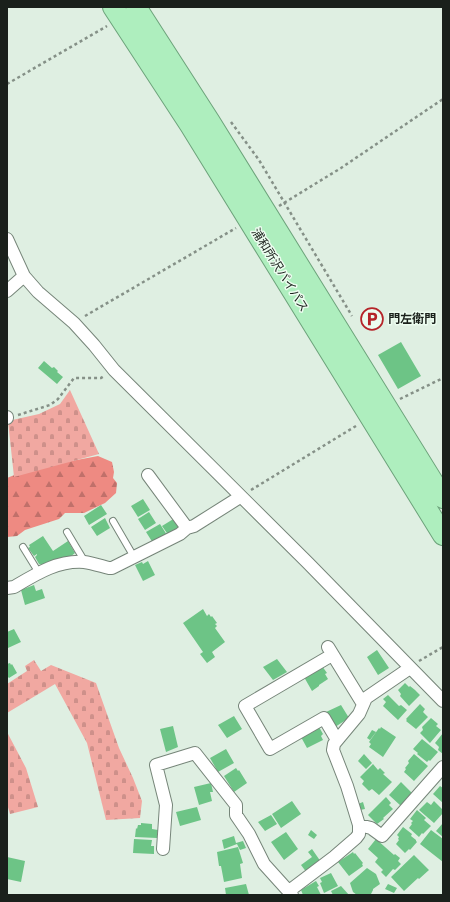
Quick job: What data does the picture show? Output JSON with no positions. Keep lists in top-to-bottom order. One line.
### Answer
{"streets":{"highway":["浦和所沢バイパス"]},"places":{"parking":["門左衛門"]}}
